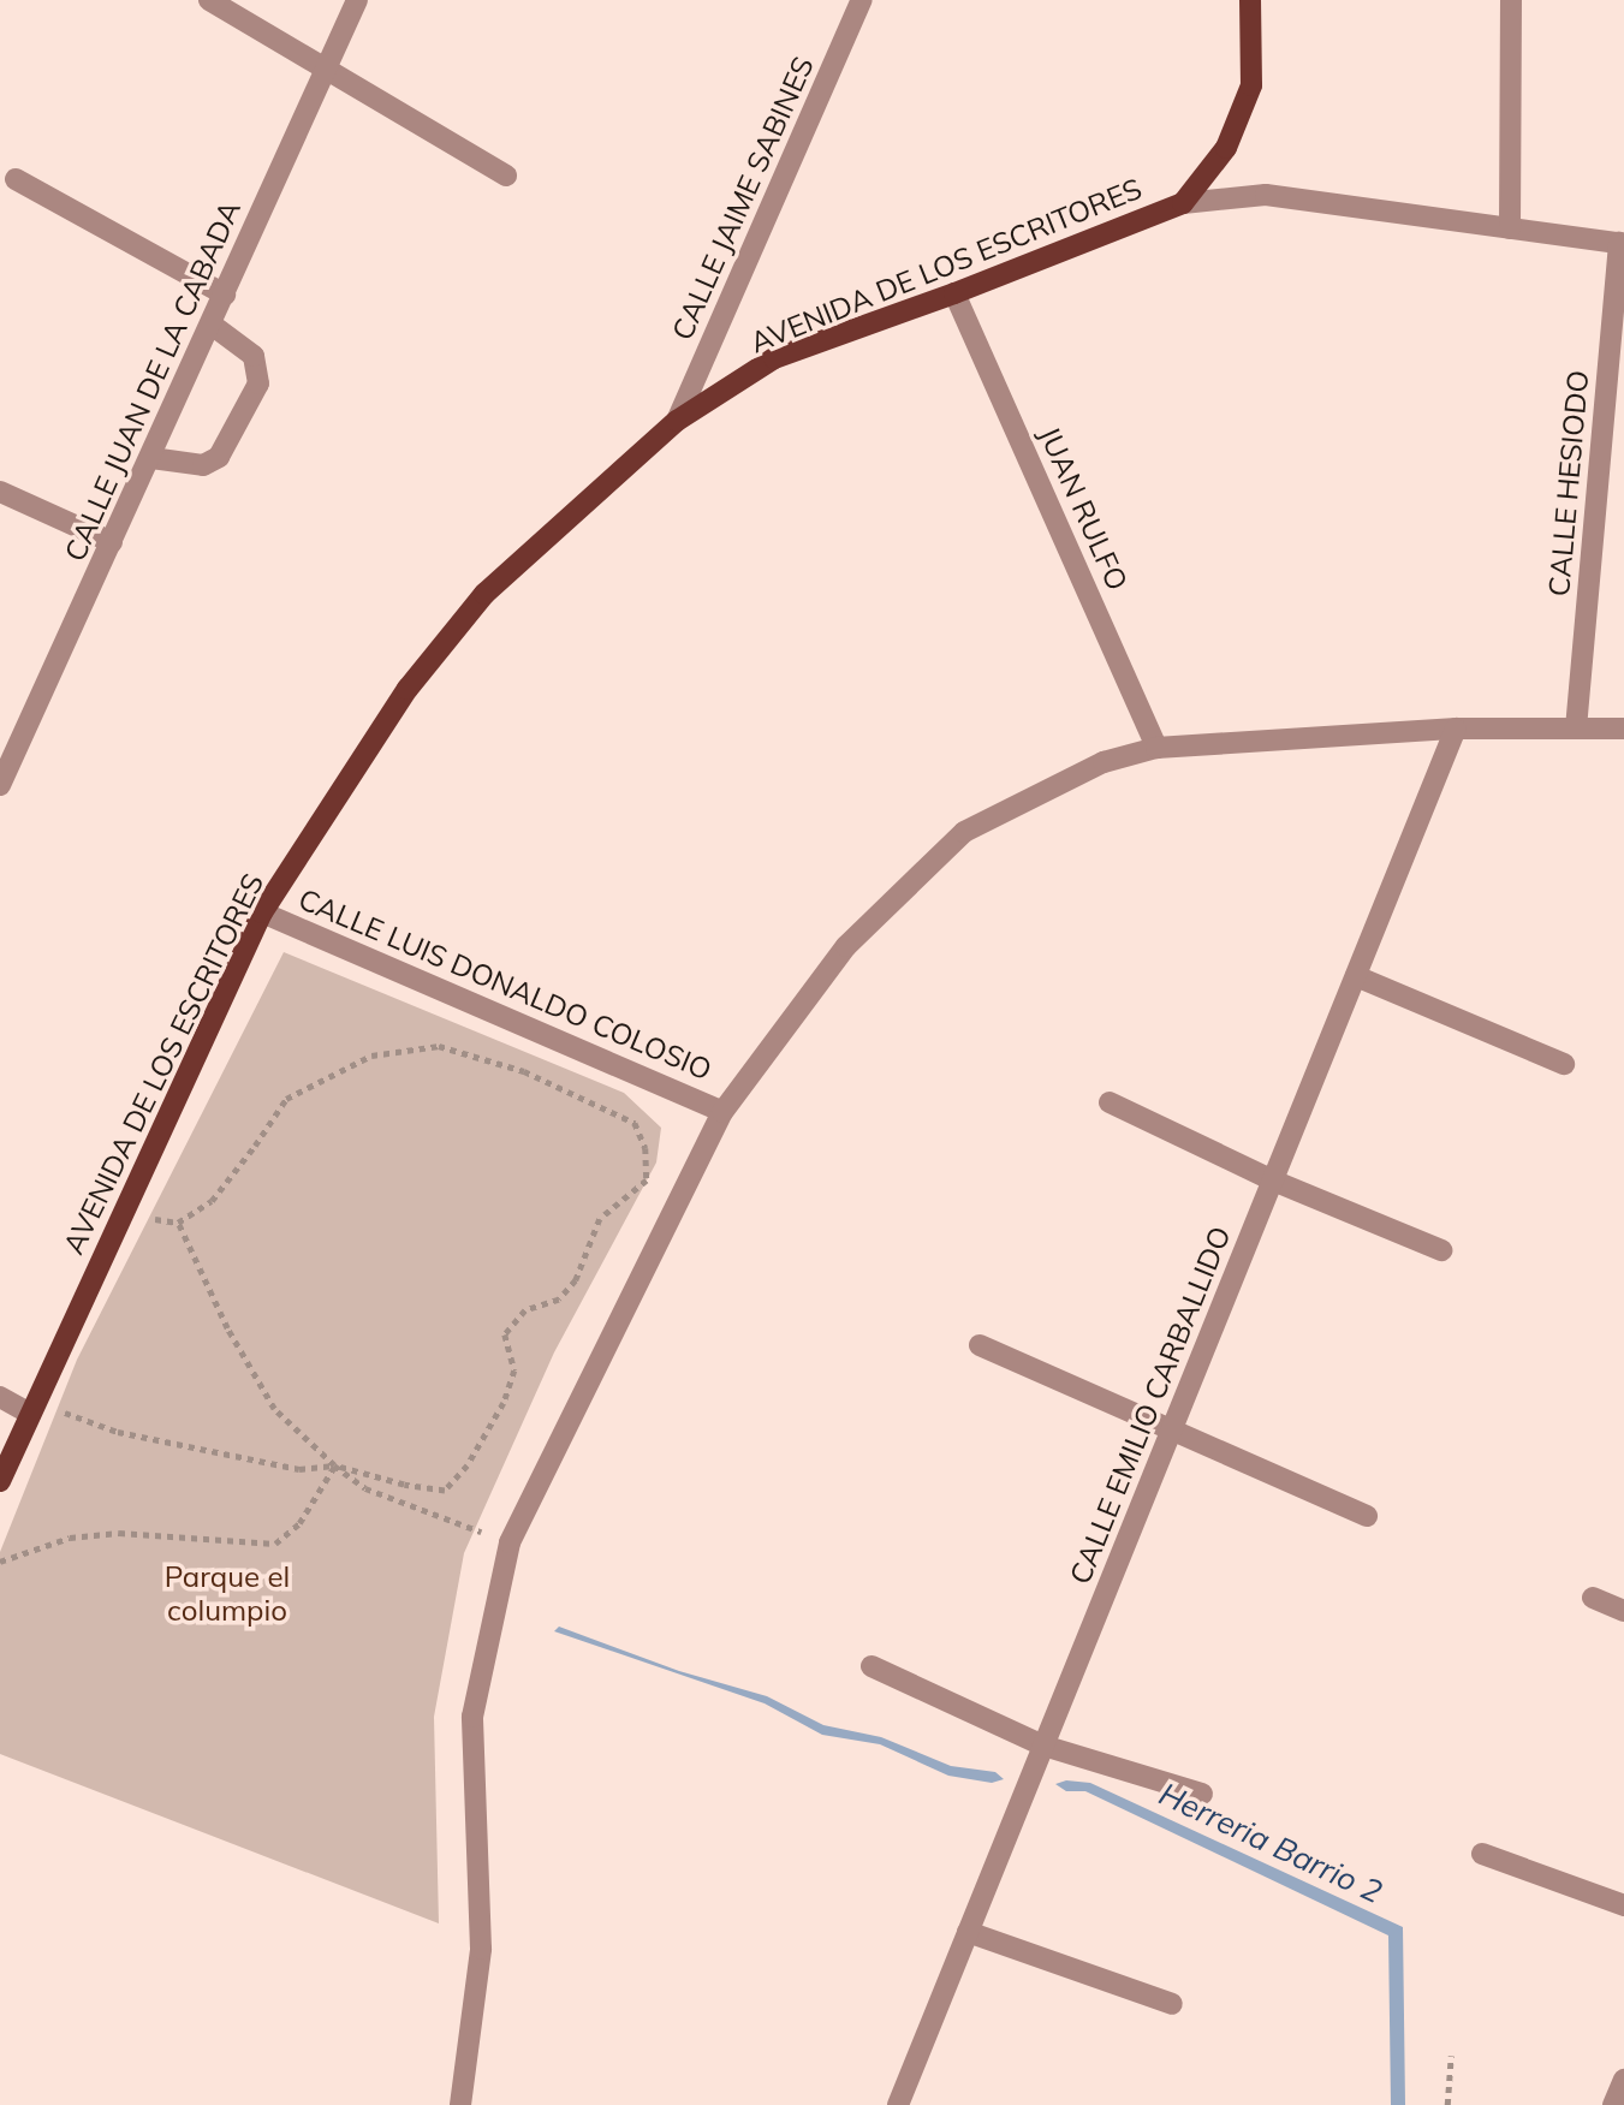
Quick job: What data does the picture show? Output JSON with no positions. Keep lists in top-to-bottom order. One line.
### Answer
{"streets":{"main road":["AVENIDA DE LOS ESCRITORES"],"street":["CALLE JAIME SABINES","CALLE JUAN DE LA CABADA","CALLE HESIODO","JUAN RULFO","CALLE LUIS DONALDO COLOSIO","CALLE EMILIO CARBALLIDO"]},"crossings":[["CALLE JAIME SABINES","AVENIDA DE LOS ESCRITORES"],["AVENIDA DE LOS ESCRITORES","CALLE HESIODO"],["AVENIDA DE LOS ESCRITORES","JUAN RULFO"],["AVENIDA DE LOS ESCRITORES","CALLE LUIS DONALDO COLOSIO"]],"water":["Herreria Barrio 2"],"parks":["Parque el columpio"]}
